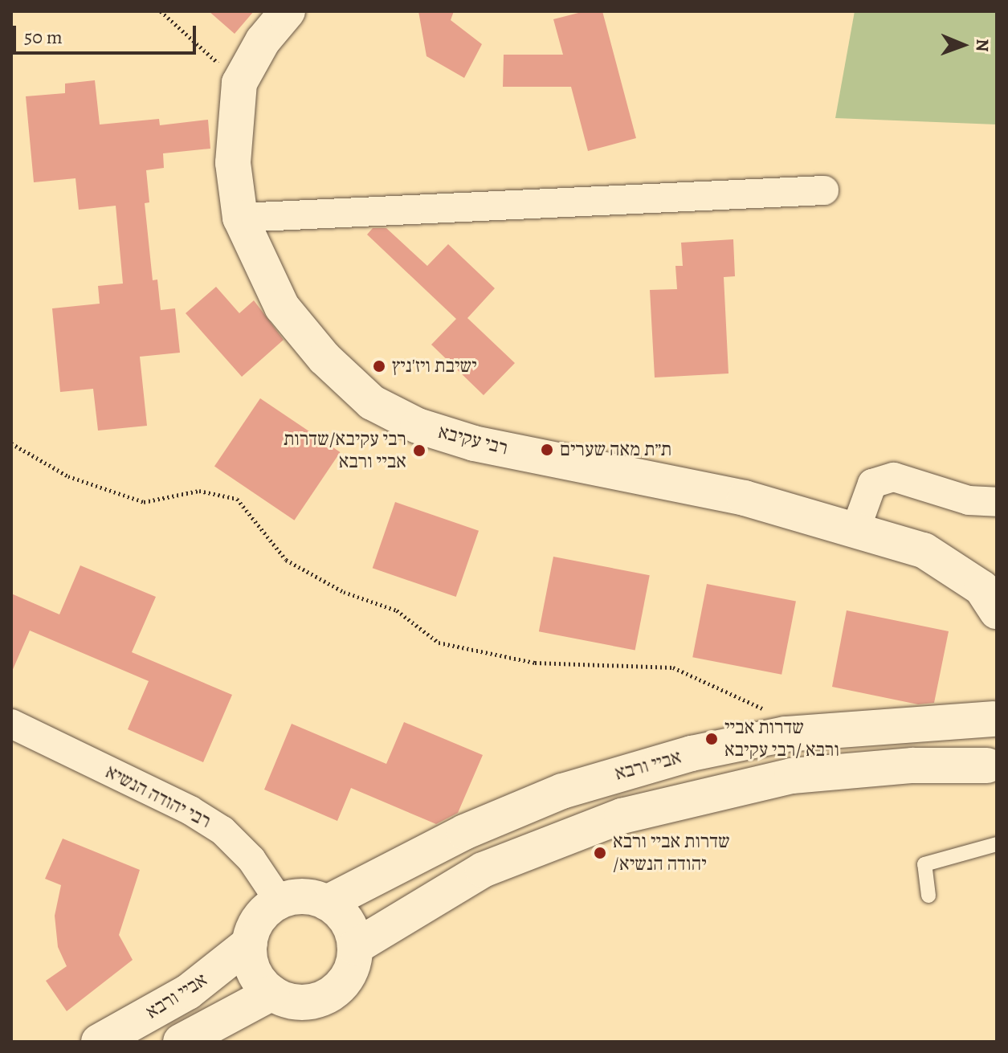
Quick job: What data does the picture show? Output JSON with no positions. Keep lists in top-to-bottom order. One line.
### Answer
{"streets":{"street":["רבי עקיבא","אביי ורבא","רבי יהודה הנשיא"]},"crossings":[["אביי ורבא","רבי יהודה הנשיא"]],"places":["ישיבת ויז'ניץ","ת״ת מאה שערים","רבי עקיבא/שדרות אביי ורבא","שדרות אביי ורבא /רבי עקיבא","שדרות אביי ורבא /יהודה הנשיא"],"scale_bar":"50 m","north":"right"}
